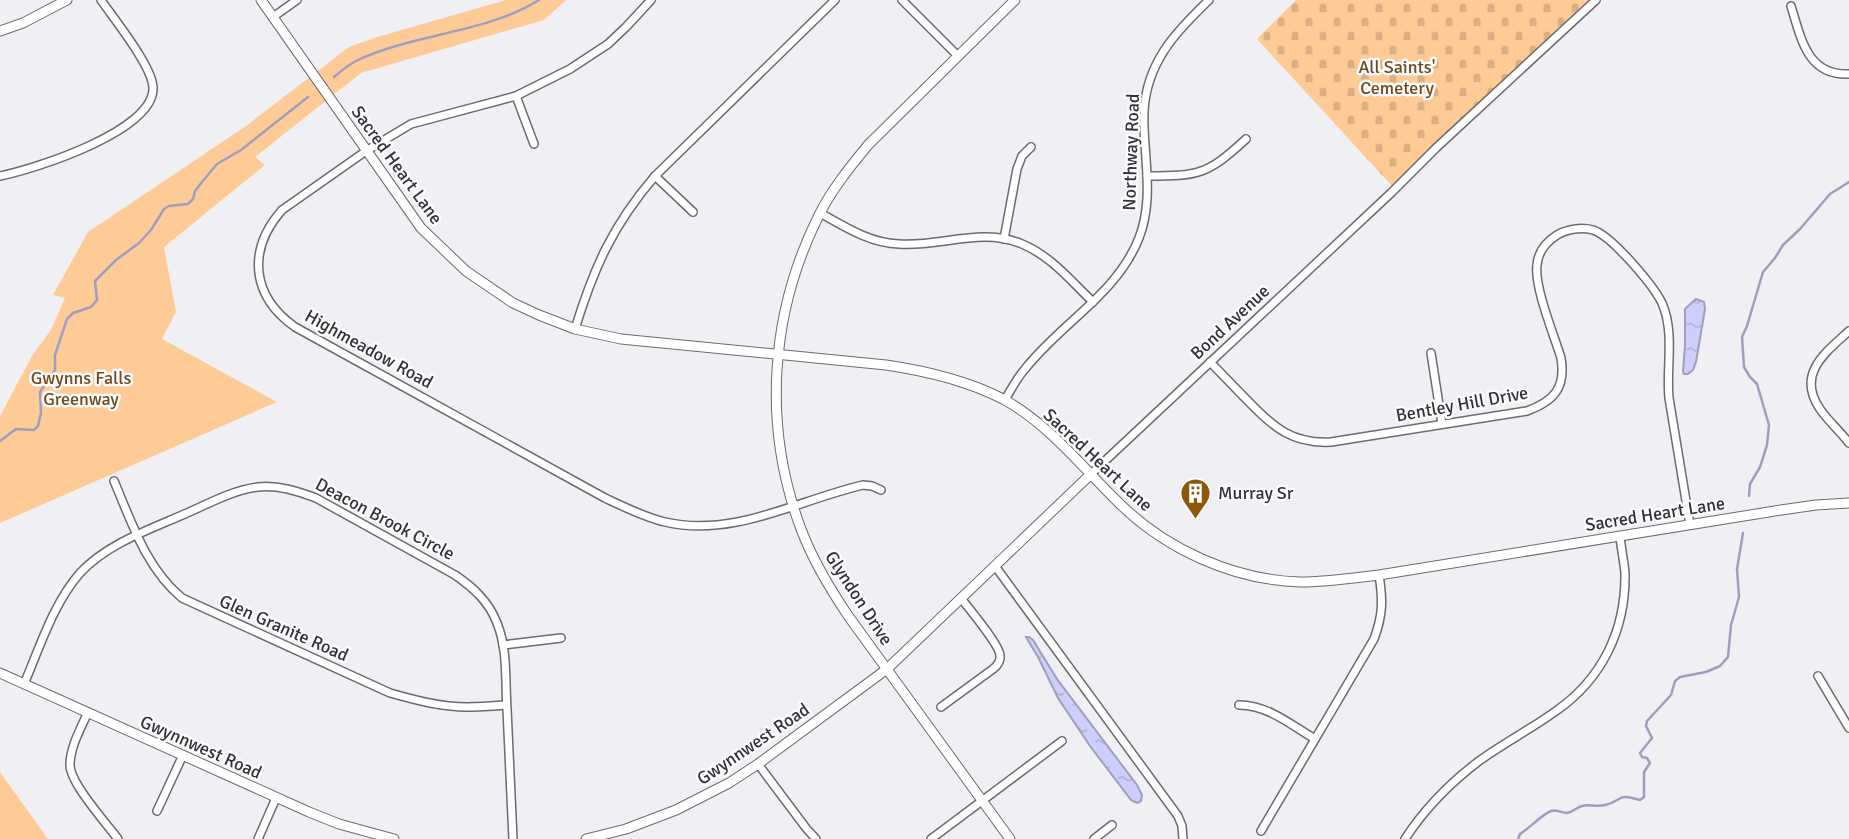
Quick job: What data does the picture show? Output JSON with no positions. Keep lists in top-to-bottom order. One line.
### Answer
{"streets":{"street":["Northway Road","Sacred Heart Lane","Bond Avenue","Highmeadow Road","Bentley Hill Drive","Deacon Brook Circle","Glyndon Drive","Glen Granite Road","Gwynnwest Road"]},"crossings":[["Northway Road","Sacred Heart Lane"],["Sacred Heart Lane","Bond Avenue"],["Sacred Heart Lane","Highmeadow Road"],["Sacred Heart Lane","Bentley Hill Drive"],["Sacred Heart Lane","Glyndon Drive"],["Bond Avenue","Bentley Hill Drive"],["Bond Avenue","Glyndon Drive"],["Bond Avenue","Gwynnwest Road"],["Highmeadow Road","Glyndon Drive"],["Deacon Brook Circle","Glen Granite Road"],["Deacon Brook Circle","Gwynnwest Road"],["Glyndon Drive","Gwynnwest Road"]],"parks":["All Saints' Cemetery","Gwynns Falls Greenway"],"places":{"building":["Murray Sr"]}}
